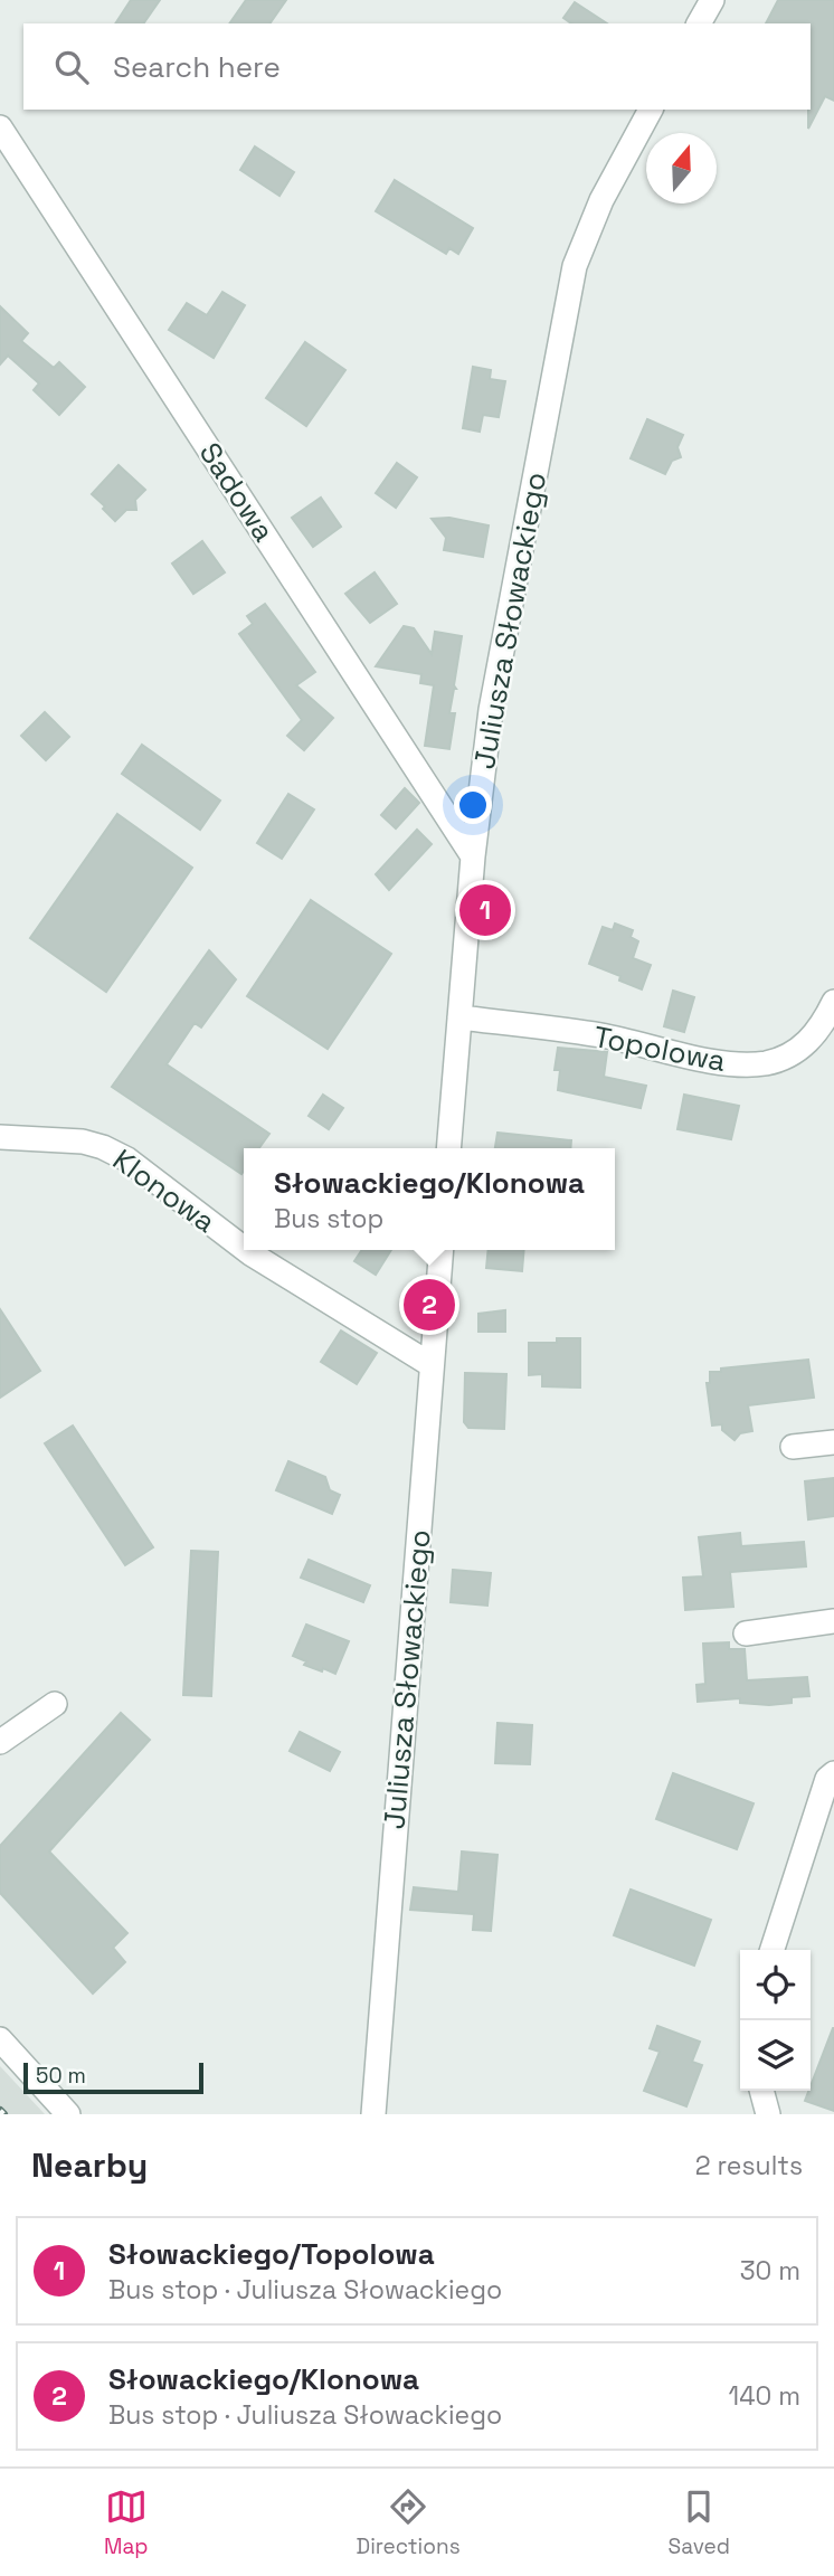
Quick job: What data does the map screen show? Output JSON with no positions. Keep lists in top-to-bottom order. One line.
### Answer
{"streets":{"street":["Sadowa","Juliusza Słowackiego","Topolowa","Klonowa"]},"crossings":[["Sadowa","Juliusza Słowackiego"],["Juliusza Słowackiego","Topolowa"],["Juliusza Słowackiego","Klonowa"]],"scale_bar":"50 m","north":"top","page":{"search":"Search here","pins":["1","2"],"popup":["Słowackiego/Klonowa","Bus stop"],"scale":"50 m","heading":["Nearby","2 results"],"list":[{"mark":"1","name":"Słowackiego/Topolowa","note":"Bus stop · Juliusza Słowackiego","value":"30 m"},{"mark":"2","name":"Słowackiego/Klonowa","note":"Bus stop · Juliusza Słowackiego","value":"140 m"}],"nav":["Map","Directions","Saved"]}}
